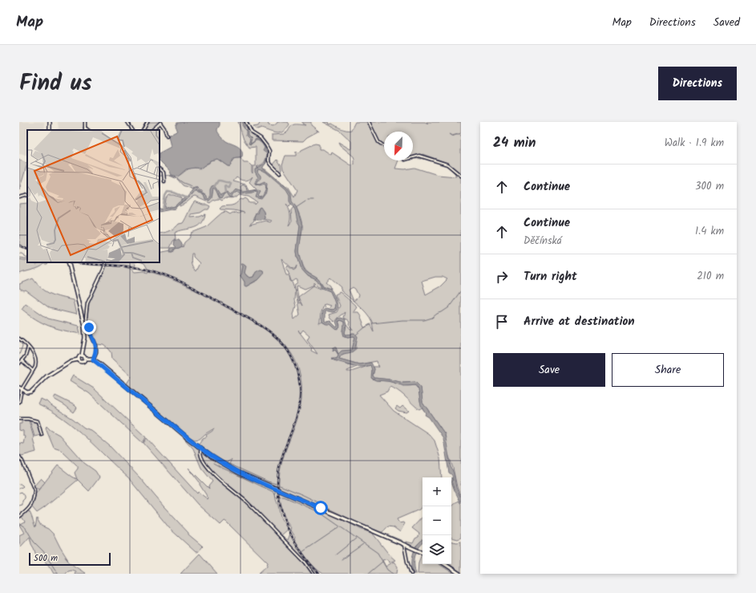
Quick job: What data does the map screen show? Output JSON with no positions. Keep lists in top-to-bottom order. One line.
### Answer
{"scale_bar":"500 m","north":"bottom left","page":{"header":"Map","nav":["Map","Directions","Saved"],"title":"Find us","buttons":["Directions",["Save","Share"]],"heading":["24 min","Walk · 1.9 km"],"list":[["Continue","300 m"],["Continue","Děčínská","1.4 km"],["Turn right","210 m"],"Arrive at destination"],"map_buttons":["+","−"],"scale":"500 m"}}
